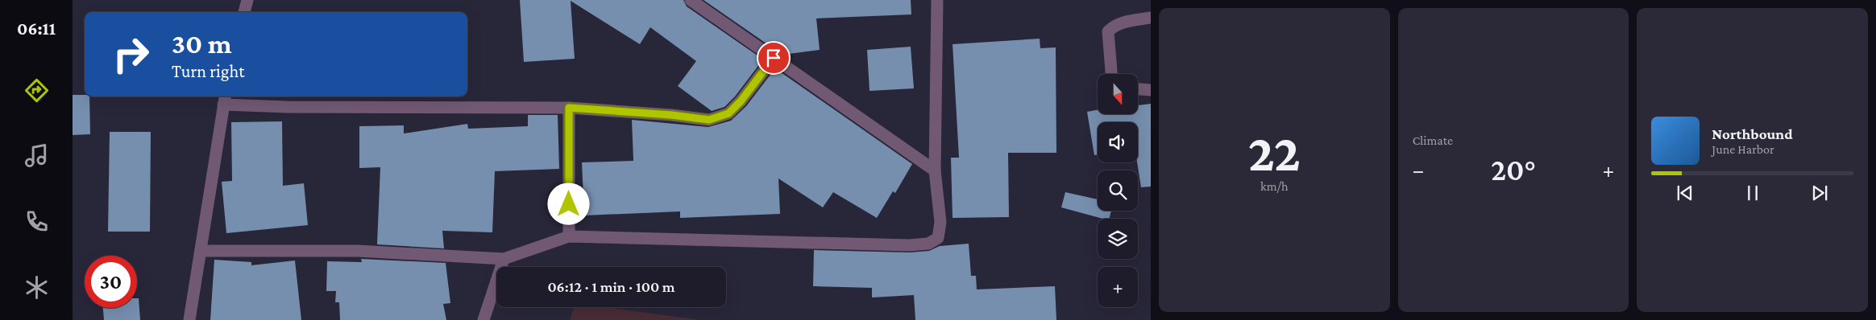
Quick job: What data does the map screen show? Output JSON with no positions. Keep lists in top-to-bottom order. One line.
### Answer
{"north":"bottom","page":{"tabs":"06:11","tile":[["22","km/h"],"Climate"],"turn":["30 m","Turn right"],"map_buttons":"+","song":["Northbound","June Harbor"],"heat":["−","20°","+"],"limit":"30","trip":"06:12 · 1 min · 100 m"}}
